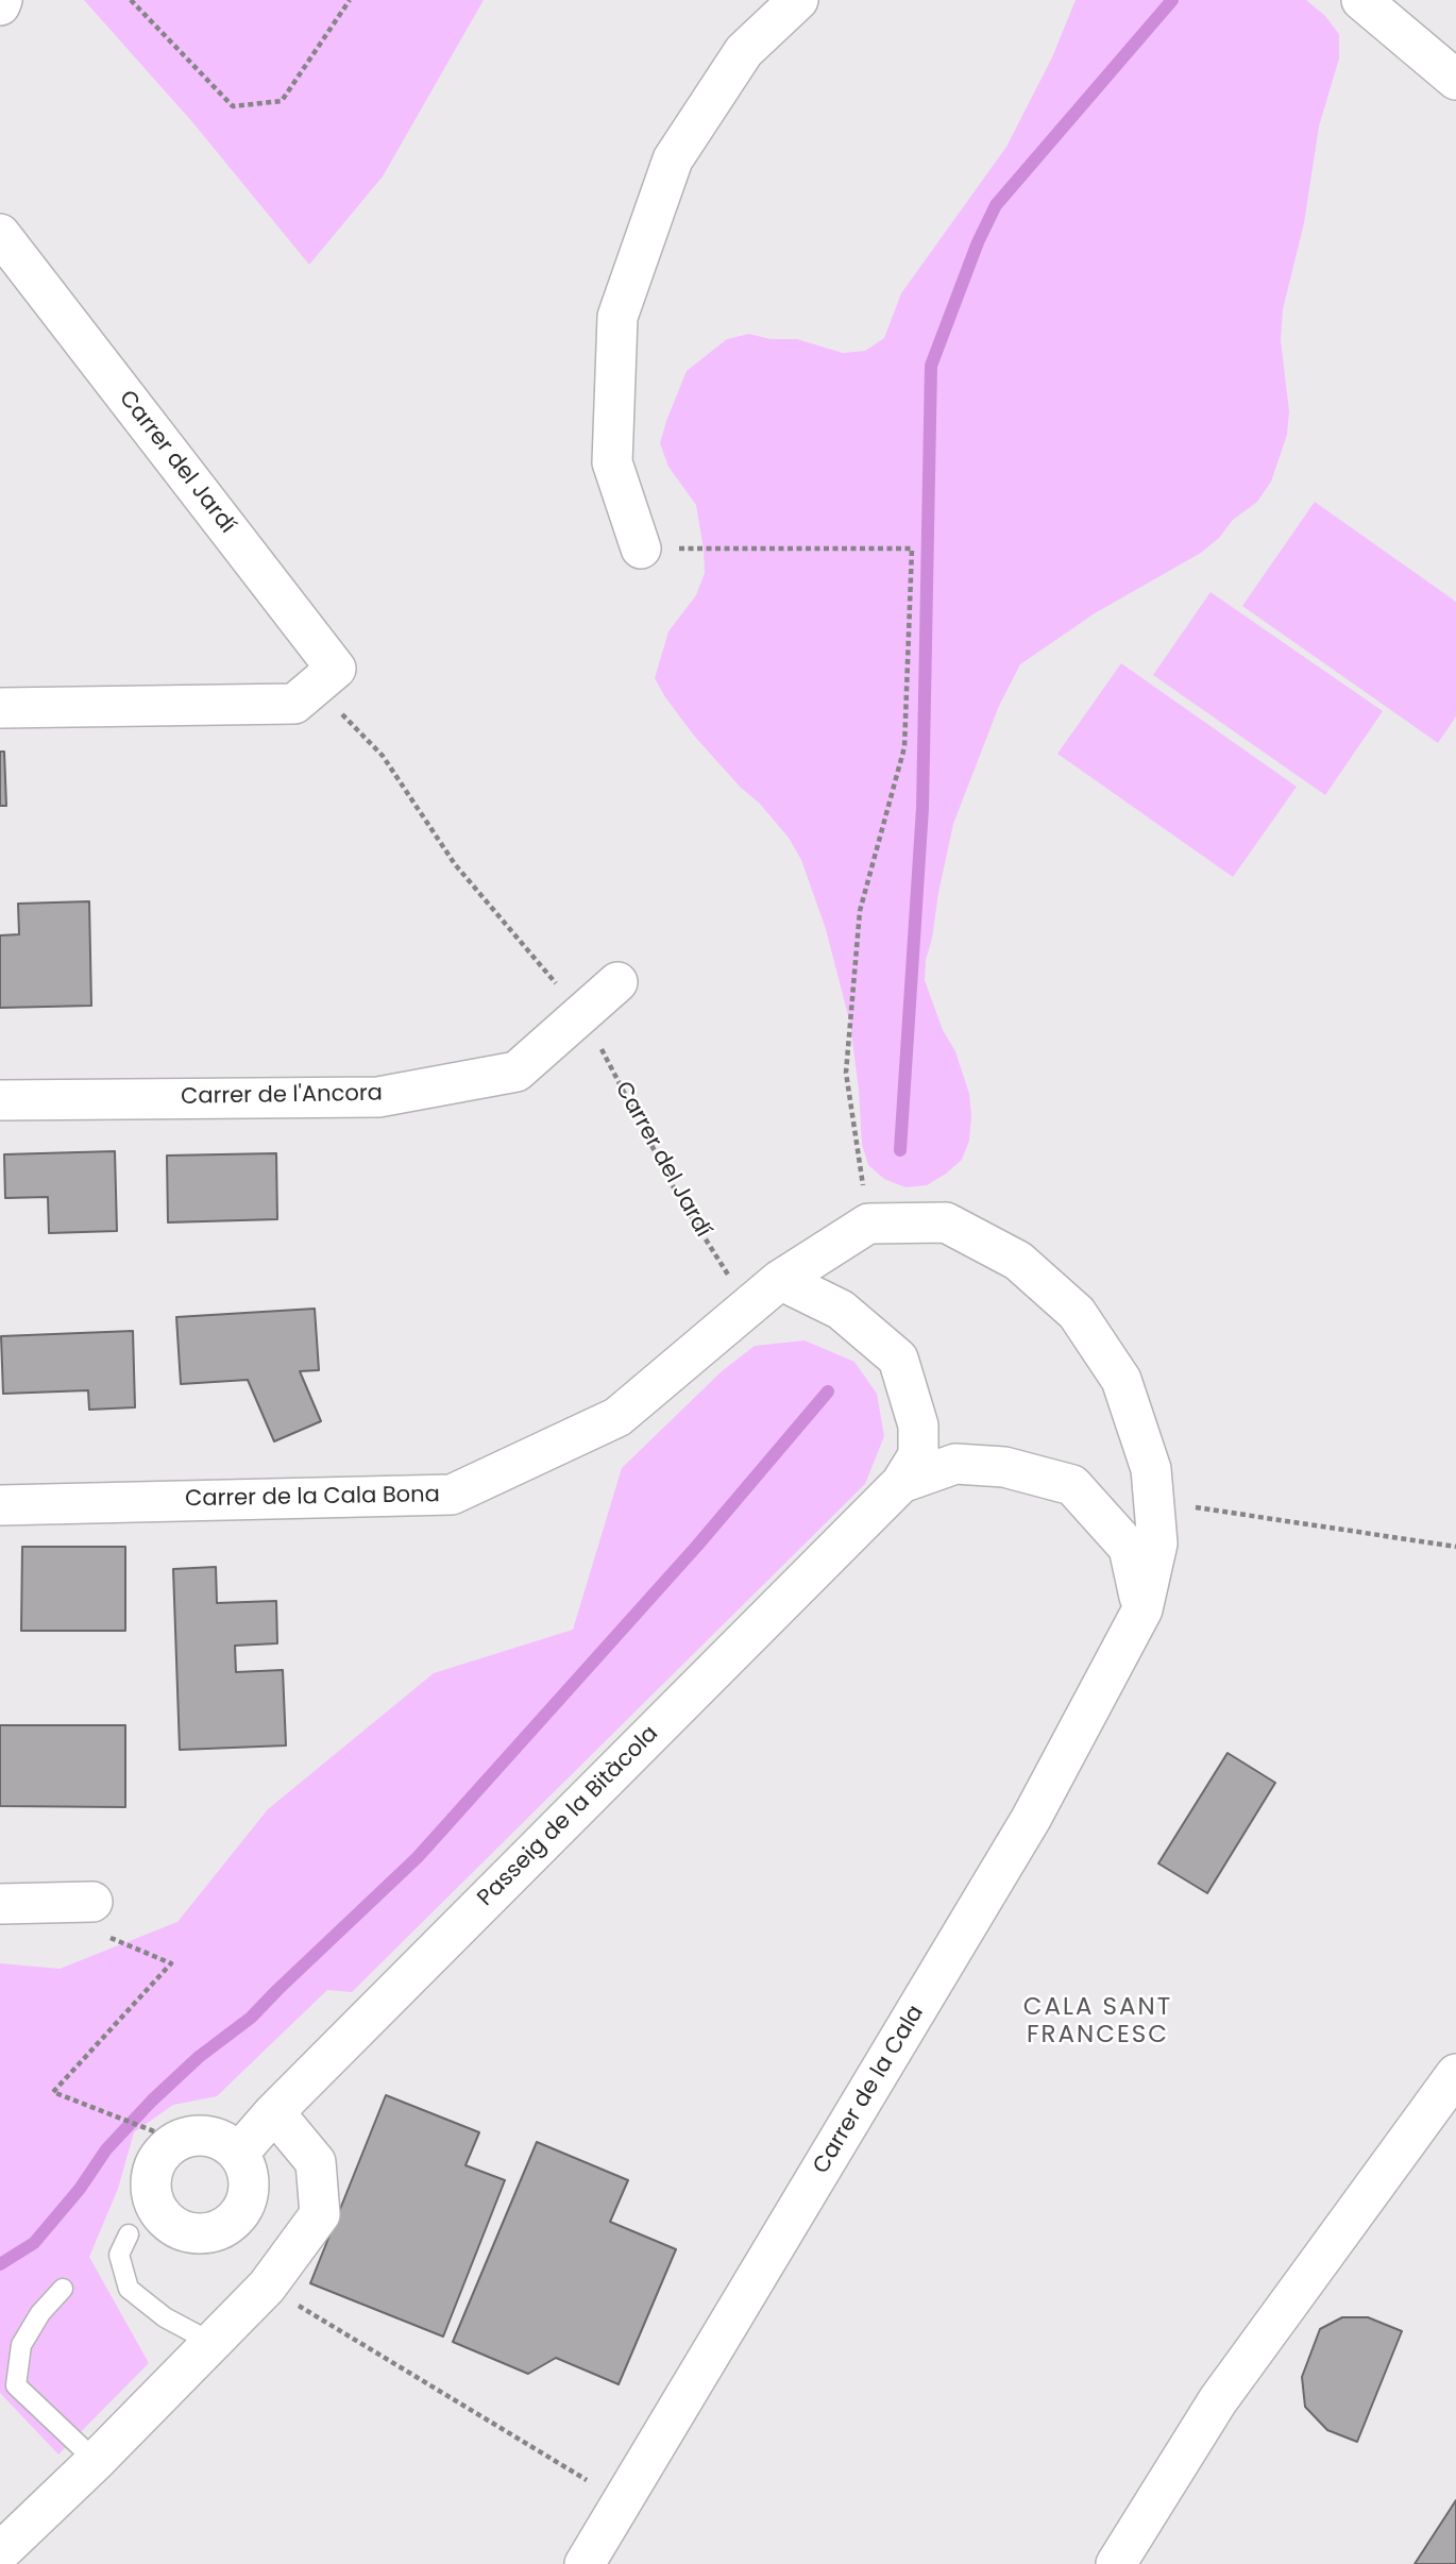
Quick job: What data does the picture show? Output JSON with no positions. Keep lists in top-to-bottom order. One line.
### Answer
{"streets":{"street":["Carrer del Jardí","Carrer de l'Ancora","Carrer de la Cala Bona","Passeig de la Bitàcola","Carrer de la Cala"]},"crossings":[["Carrer de la Cala Bona","Carrer de la Cala"]],"districts":["CALA SANT FRANCESC"]}
